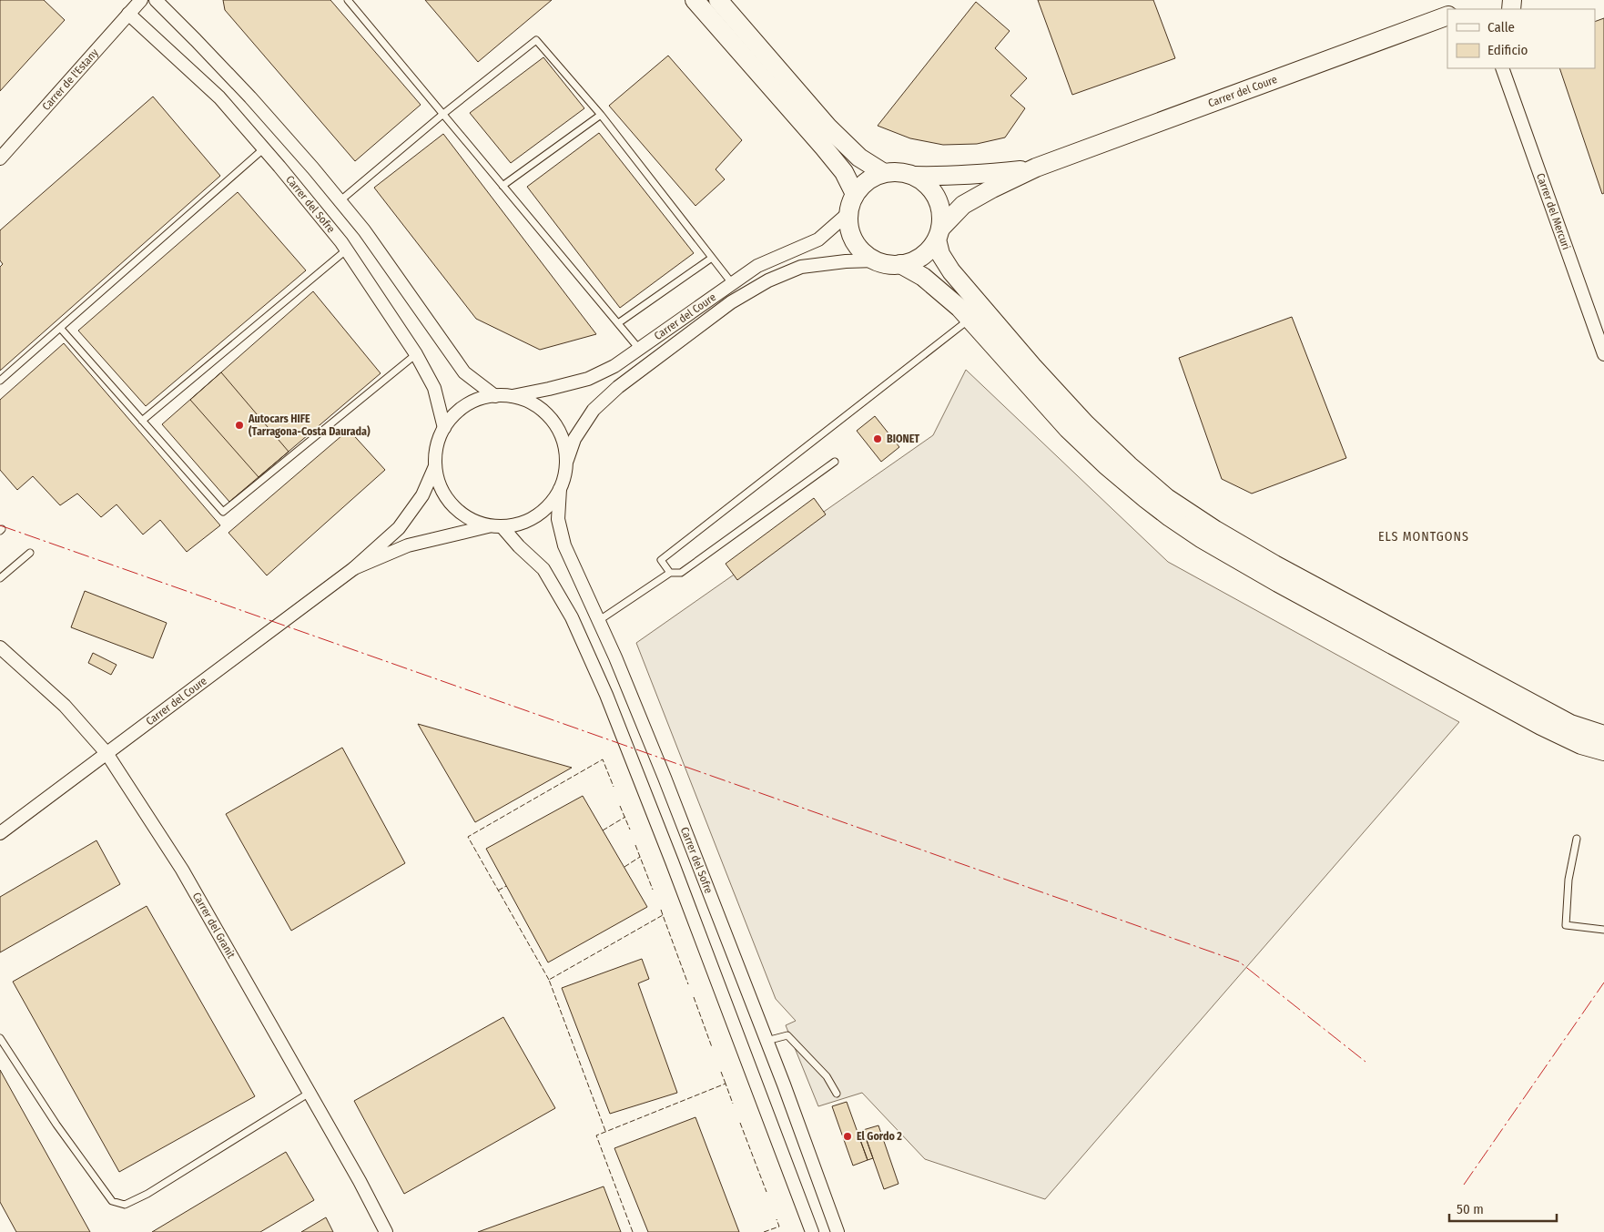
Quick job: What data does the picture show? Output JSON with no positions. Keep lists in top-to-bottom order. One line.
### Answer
{"streets":{"main road":["Carrer del Coure"],"street":["Carrer de l'Estany","Carrer del Sofre","Carrer del Mercuri","Carrer del Granit"]},"crossings":[["Carrer de l'Estany","Carrer del Sofre"],["Carrer del Coure","Carrer del Sofre"],["Carrer del Coure","Carrer del Granit"]],"districts":["ELS MONTGONS"],"places":["Autocars HIFE (Tarragona-Costa Daurada)","BIONET","El Gordo 2"],"legend":["Calle","Edificio"],"scale_bar":"50 m"}
